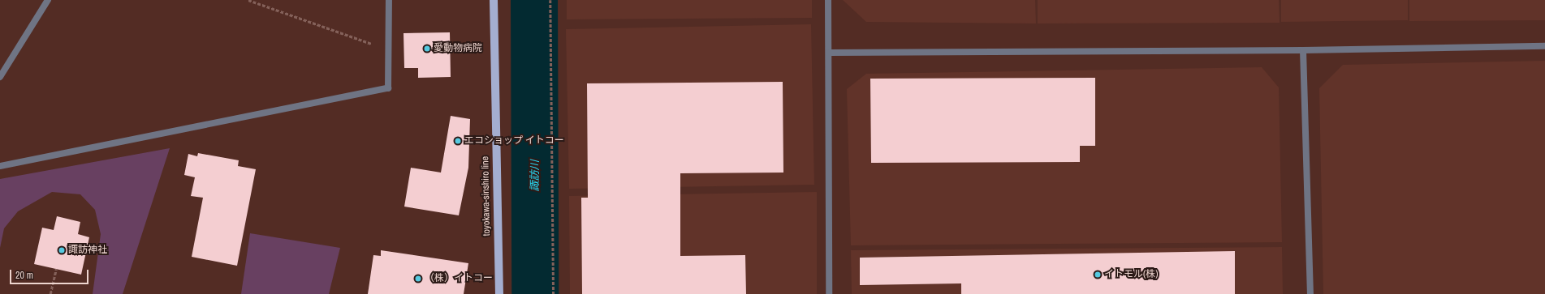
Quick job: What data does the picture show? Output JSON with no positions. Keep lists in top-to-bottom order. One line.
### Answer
{"streets":{"main road":["toyokawa-sinshiro line"]},"water":["諏訪川"],"places":["愛動物病院","エコショップ イトコー","諏訪神社","イトモル(株)","（株）イトコー"],"scale_bar":"20 m"}
